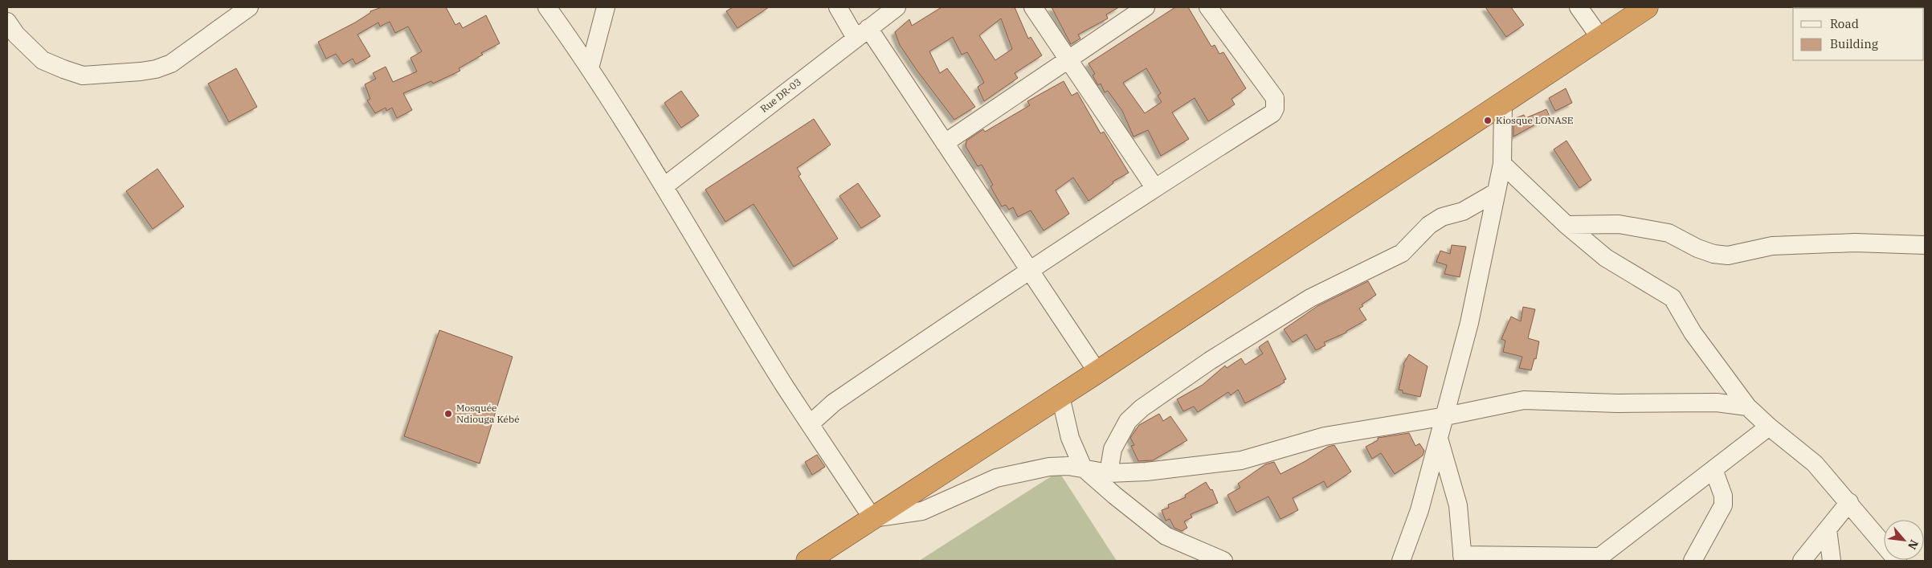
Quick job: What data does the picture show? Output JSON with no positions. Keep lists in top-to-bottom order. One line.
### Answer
{"streets":{"street":["Rue DR-03"]},"places":["Kiosque LONASE","Mosquée Ndiouga Kébé"],"legend":["Road","Building"],"north":"bottom right"}
